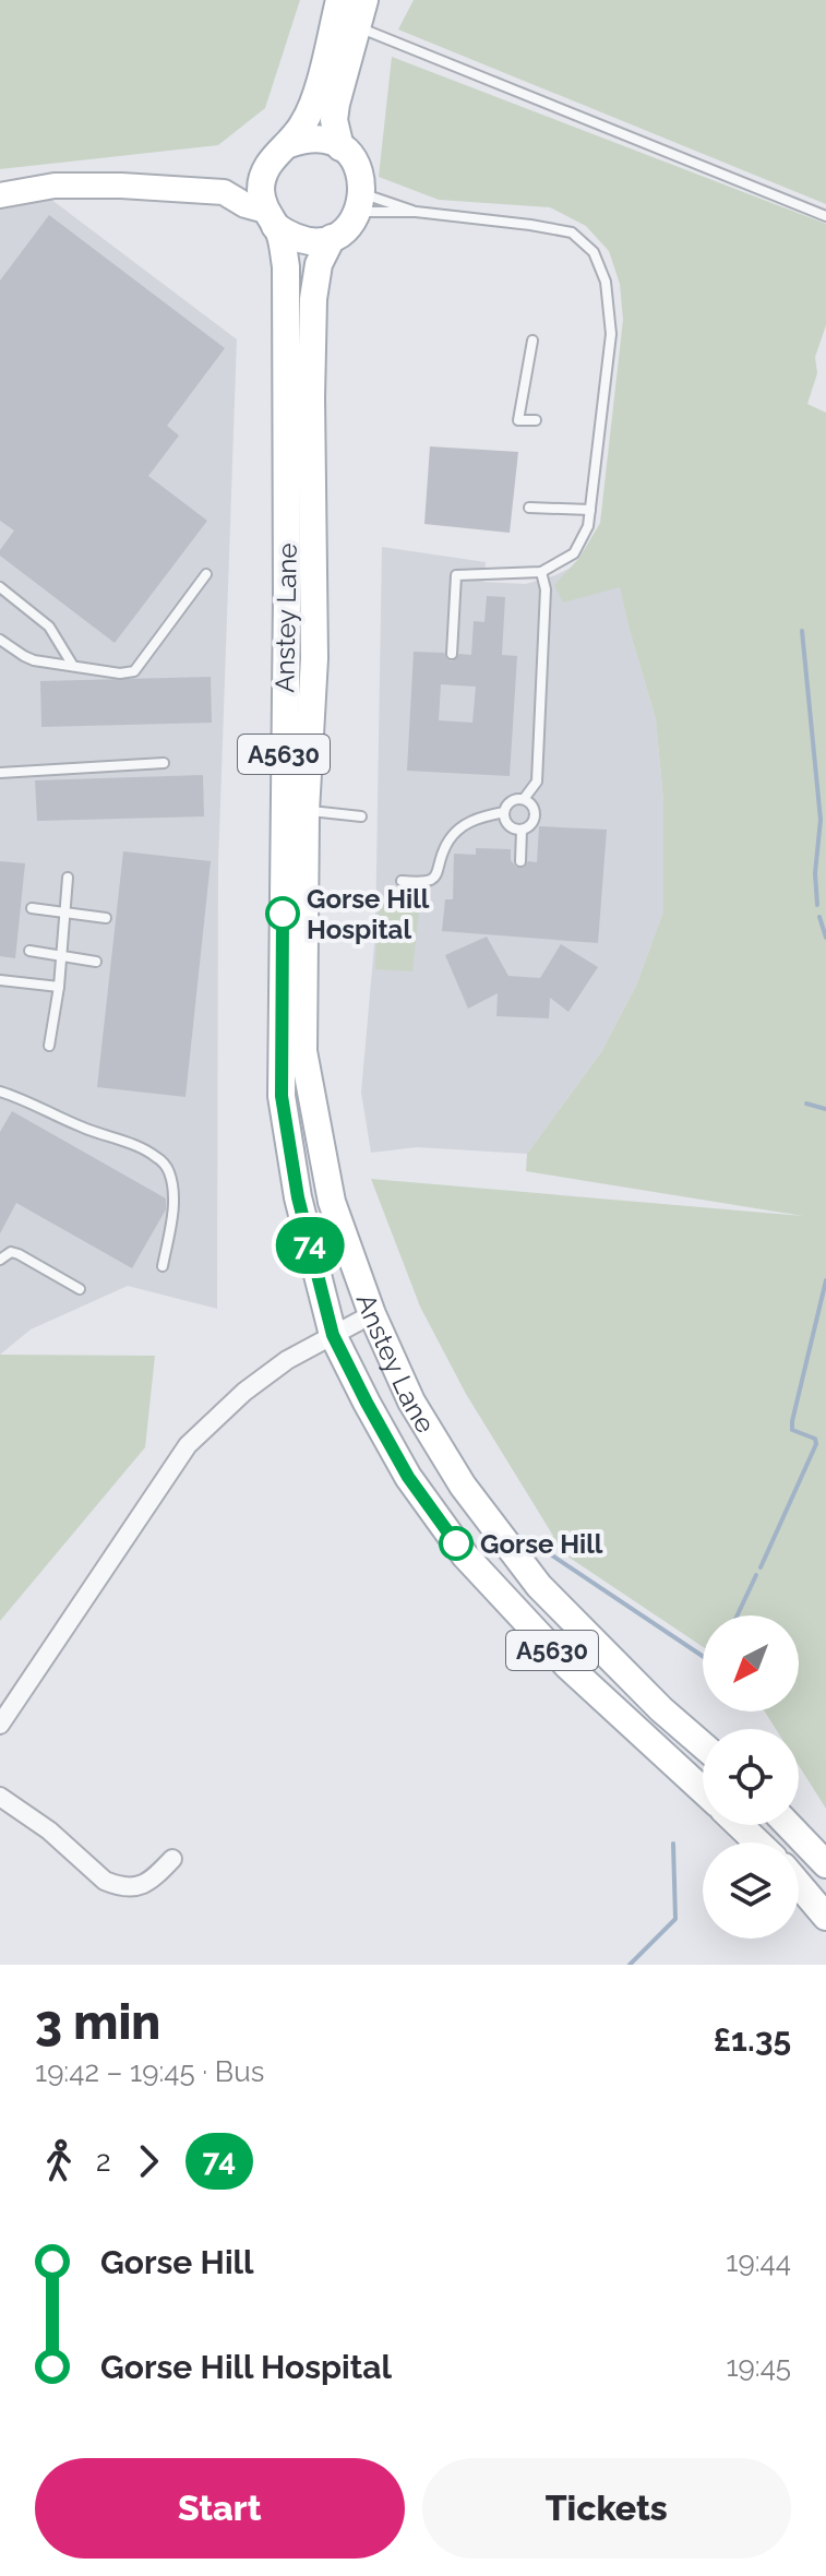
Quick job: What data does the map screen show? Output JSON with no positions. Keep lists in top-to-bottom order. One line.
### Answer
{"streets":{"main road":["Anstey Lane","A5630"]},"crossings":[["Anstey Lane","A5630"]],"places":["Gorse Hill Hospital","Gorse Hill"],"lines":["bus line 74"],"north":"bottom left","page":{"on_map":"74","heading":["3 min","19:42 – 19:45 · Bus","£1.35"],"legs":["2","74"],"list":[{"name":"Gorse Hill","value":"19:44"},{"name":"Gorse Hill Hospital","value":"19:45"}],"buttons":["Start","Tickets"]}}
